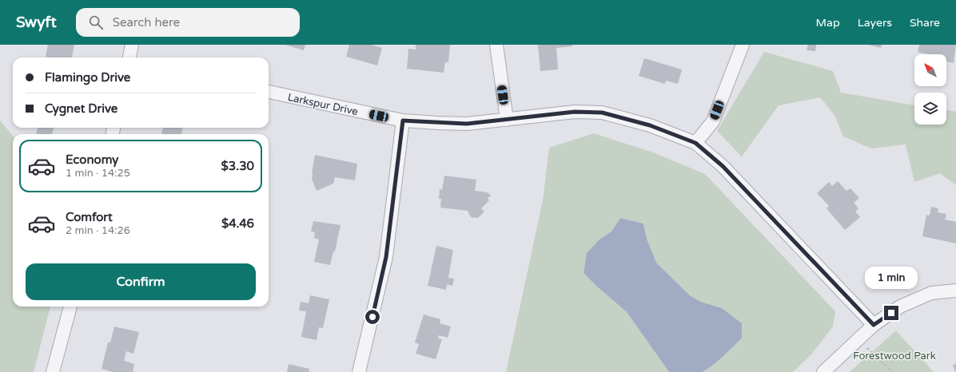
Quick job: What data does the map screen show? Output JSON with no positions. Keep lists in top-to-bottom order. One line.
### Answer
{"streets":{"street":["Larkspur Drive"]},"parks":["Forestwood Park"],"north":"top left","page":{"header":"Swyft","search":"Search here","nav":["Map","Layers","Share"],"banner":["Flamingo Drive","Cygnet Drive"],"list":[{"name":"Economy","note":"1 min · 14:25","value":"$3.30"},{"name":"Comfort","note":"2 min · 14:26","value":"$4.46"}],"buttons":"Confirm","bubble":"1 min"}}
